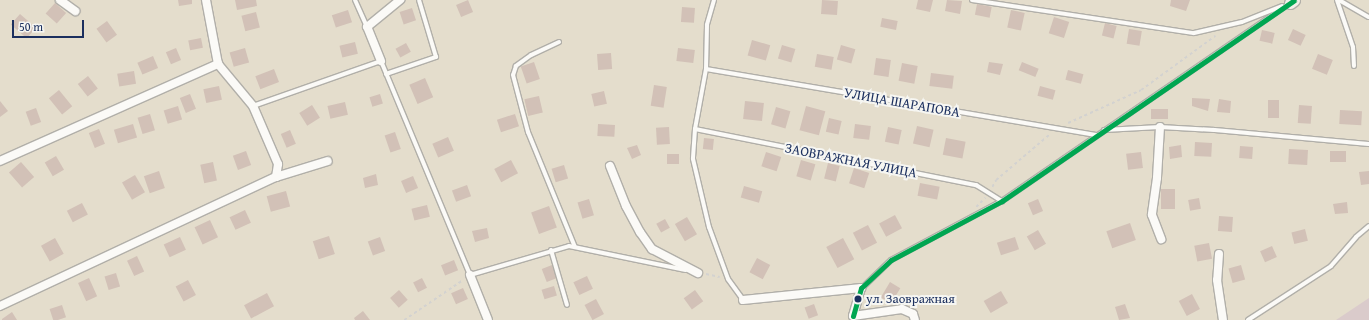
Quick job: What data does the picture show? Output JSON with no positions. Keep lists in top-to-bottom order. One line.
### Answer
{"streets":{"lane":["УЛИЦА ШАРАПОВА","ЗАОВРАЖНАЯ УЛИЦА"]},"places":["ул. Заовражная"],"scale_bar":"50 m"}
